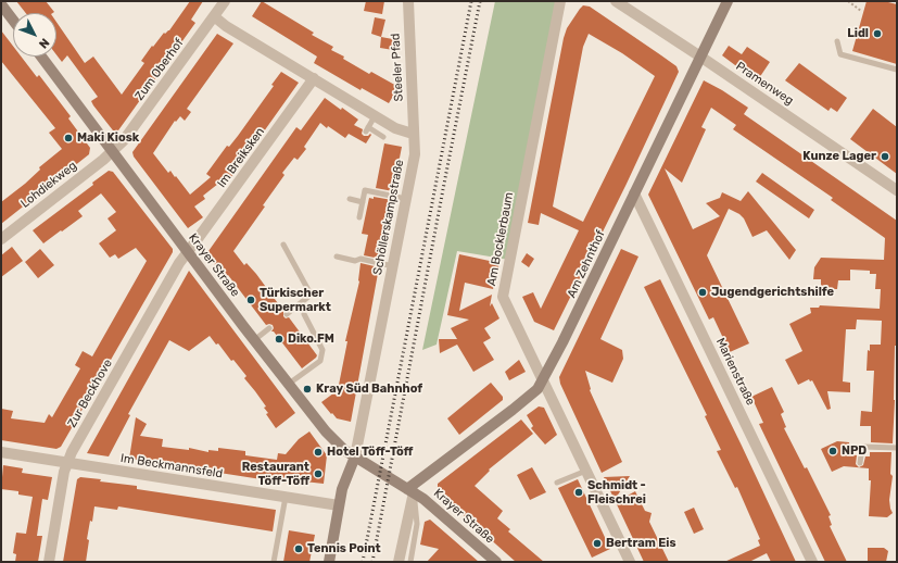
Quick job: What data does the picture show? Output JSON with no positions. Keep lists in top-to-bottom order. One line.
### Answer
{"streets":{"main road":["Am Zehnthof","Krayer Straße"],"street":["Steeler Pfad","Zum Oberhof","Pramenweg","Im Breiksken","Lohdiekweg","Schöllerskampstraße","Am Bocklerbaum","Marienstraße","Zur Beckhove","Im Beckmannsfeld"]},"crossings":[["Steeler Pfad","Schöllerskampstraße"],["Zum Oberhof","Lohdiekweg"],["Zum Oberhof","Krayer Straße"],["Pramenweg","Am Zehnthof"],["Im Breiksken","Krayer Straße"],["Im Breiksken","Zur Beckhove"],["Lohdiekweg","Krayer Straße"],["Schöllerskampstraße","Krayer Straße"],["Am Bocklerbaum","Am Zehnthof"],["Am Zehnthof","Krayer Straße"],["Am Zehnthof","Marienstraße"],["Krayer Straße","Zur Beckhove"],["Zur Beckhove","Im Beckmannsfeld"]],"places":["Lidl","Maki Kiosk","Kunze Lager","Jugendgerichtshilfe","Türkischer Supermarkt","Diko.FM","Kray Süd Bahnhof","NPD","Hotel Töff-Töff","Restaurant Töff-Töff","Schmidt - Fleischrei","Bertram Eis","Tennis Point"],"north":"bottom right"}
